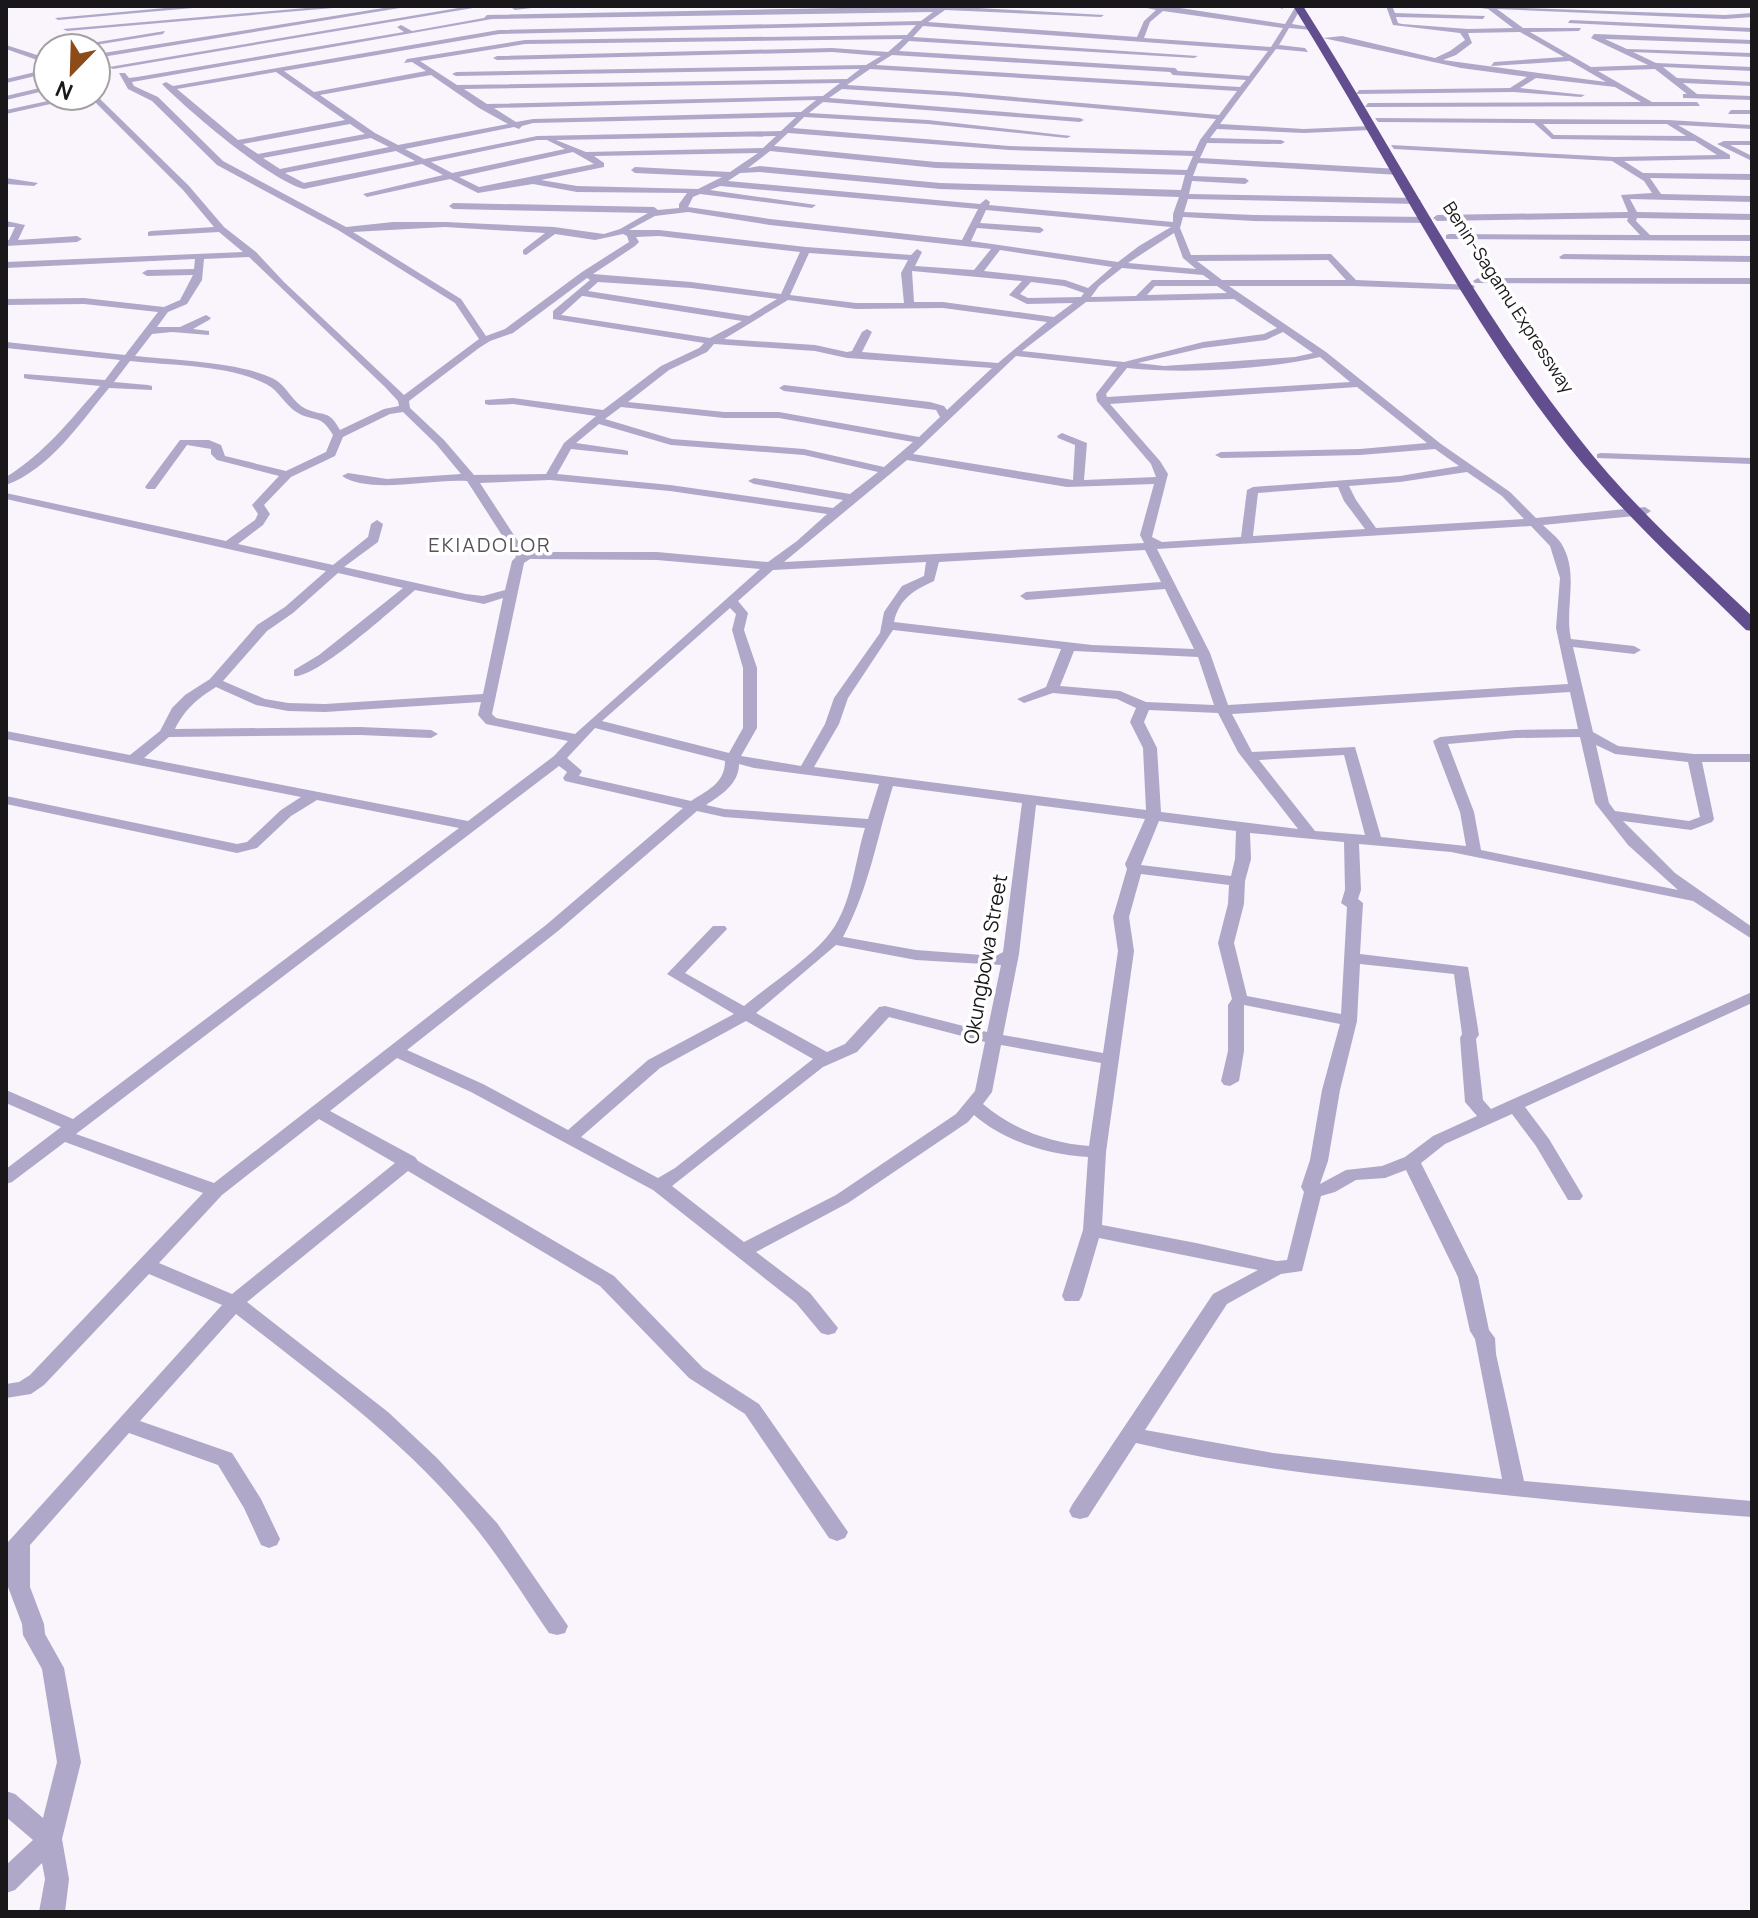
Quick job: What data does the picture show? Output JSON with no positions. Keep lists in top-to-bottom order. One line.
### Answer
{"streets":{"highway":["Benin-Sagamu Expressway"],"street":["Okungbowa Street"]},"districts":["EKIADOLOR"],"north":"bottom left"}
